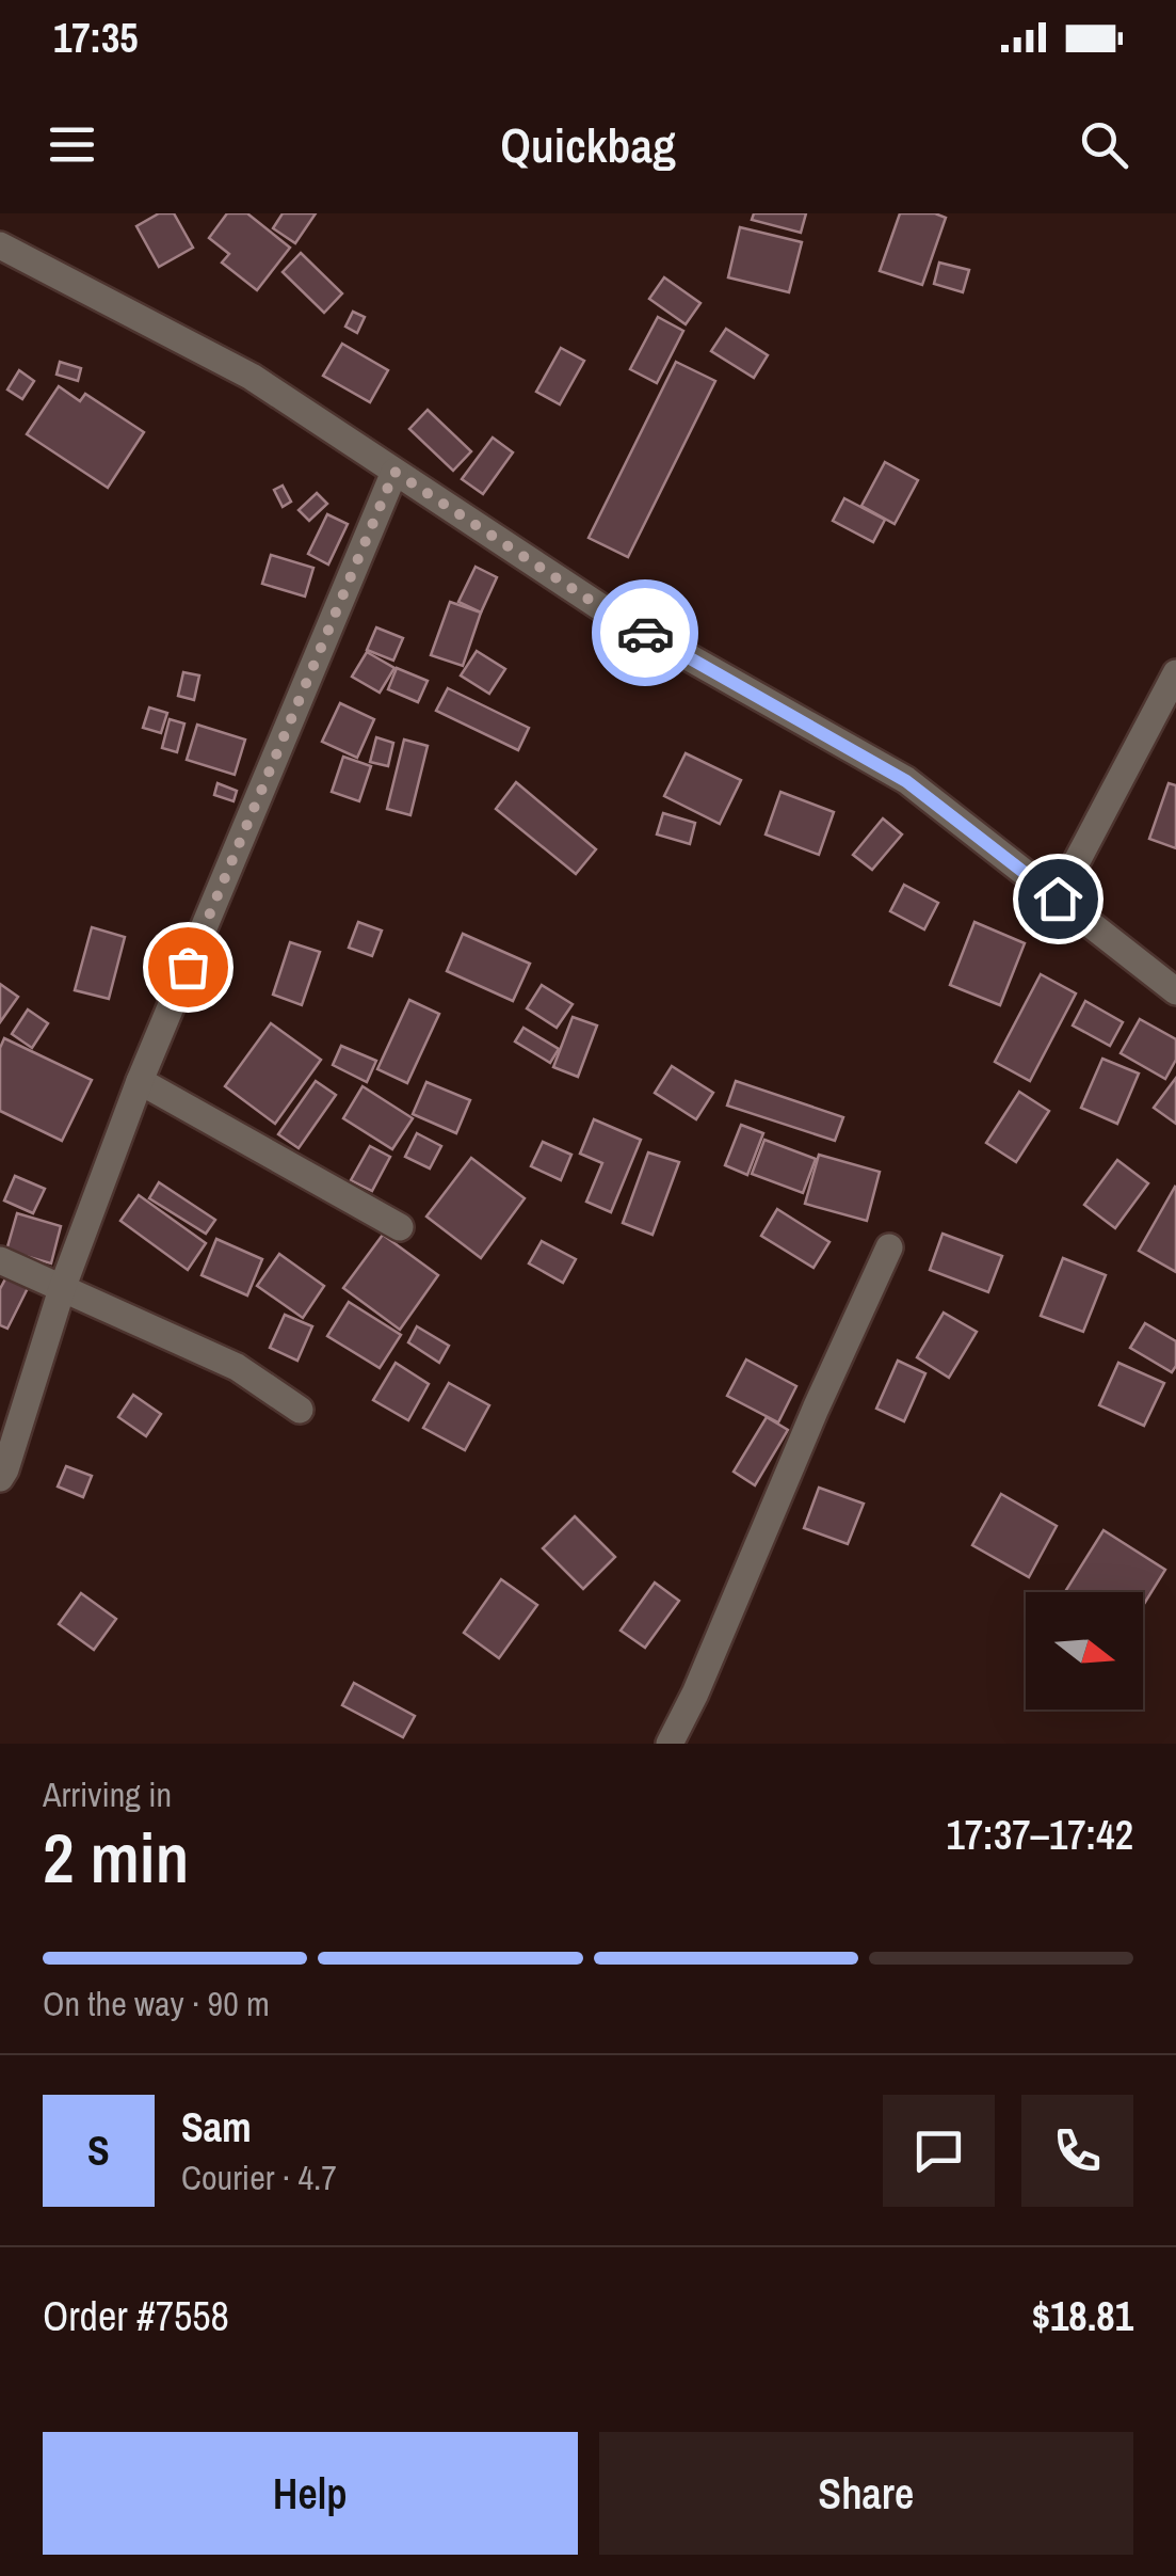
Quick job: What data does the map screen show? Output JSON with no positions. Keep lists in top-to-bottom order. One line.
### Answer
{"north":"right","page":{"status":"17:35","header":"Quickbag","heading":["2 min","Arriving in","17:37–17:42"],"panel":["Sam","Courier · 4.7","Order #7558","$18.81"],"bar":"On the way · 90 m","round":"S","buttons":["Help","Share"]}}
